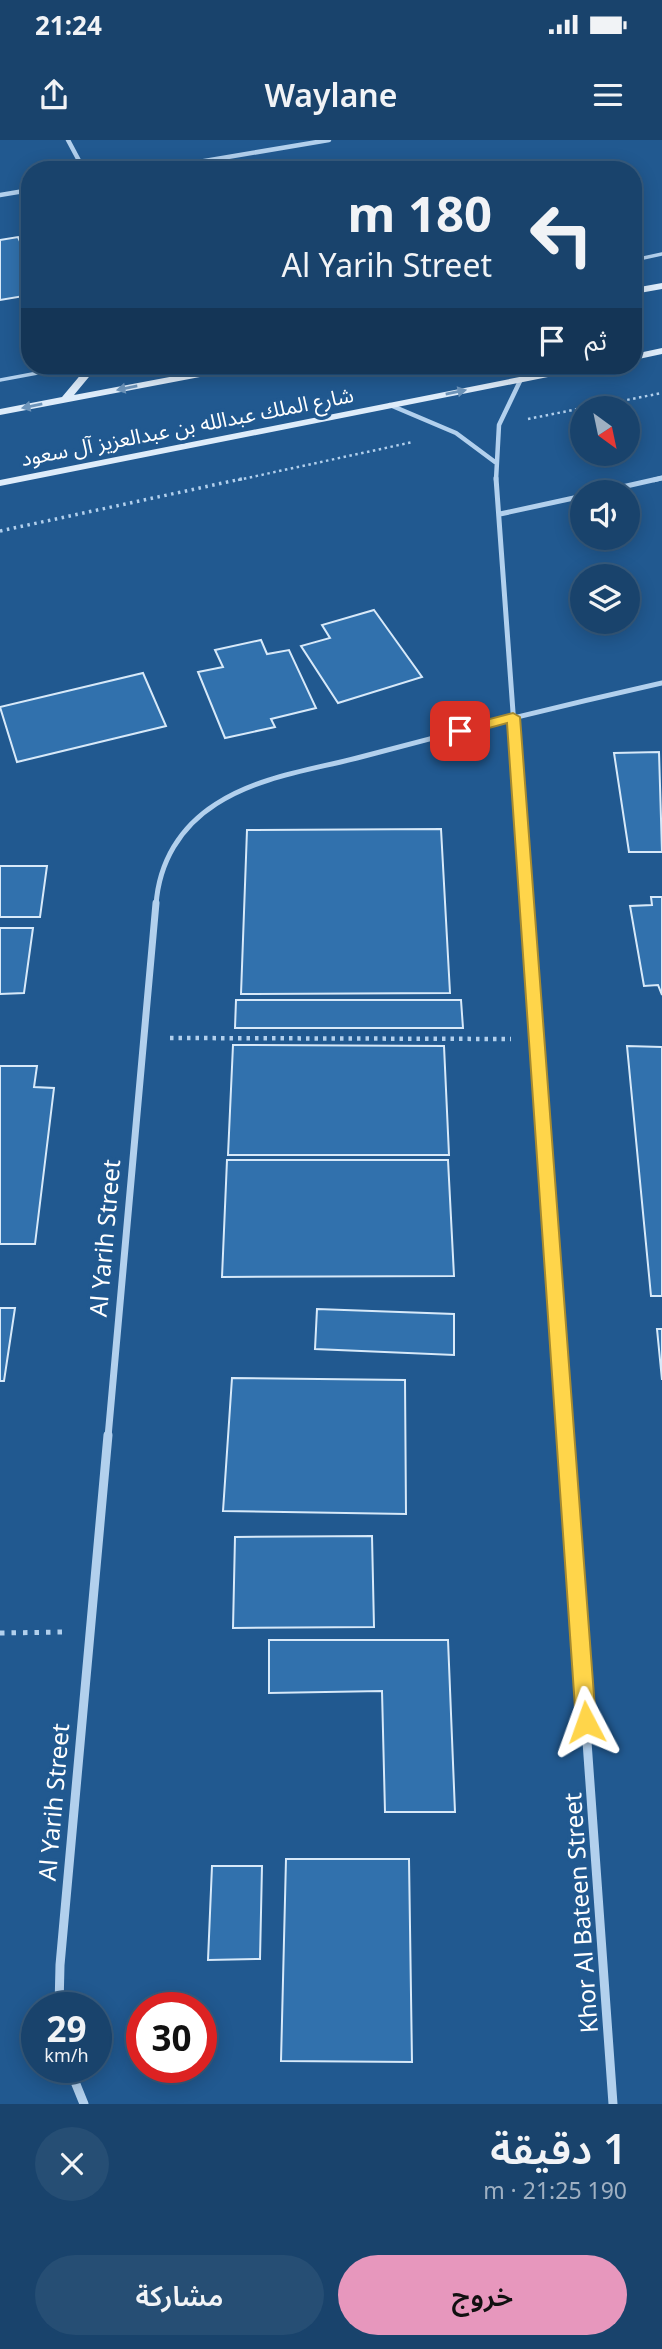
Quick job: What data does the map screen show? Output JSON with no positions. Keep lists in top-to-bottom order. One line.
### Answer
{"streets":{"main road":["شارع الملك عبدالله بن عبدالعزيز آل سعود"],"street":["Al Yarih Street","Khor Al Bateen Street"]},"crossings":[["شارع الملك عبدالله بن عبدالعزيز آل سعود","Khor Al Bateen Street"],["Al Yarih Street","Khor Al Bateen Street"]],"north":"bottom right","page":{"status":"21:24","header":"Waylane","turn":["180 m","Al Yarih Street"],"then":"ثم","speed":"29 km/h","limit":"30","heading":["1 دقيقة","190 m · 21:25"],"buttons":["خروج","مشاركة"]}}
